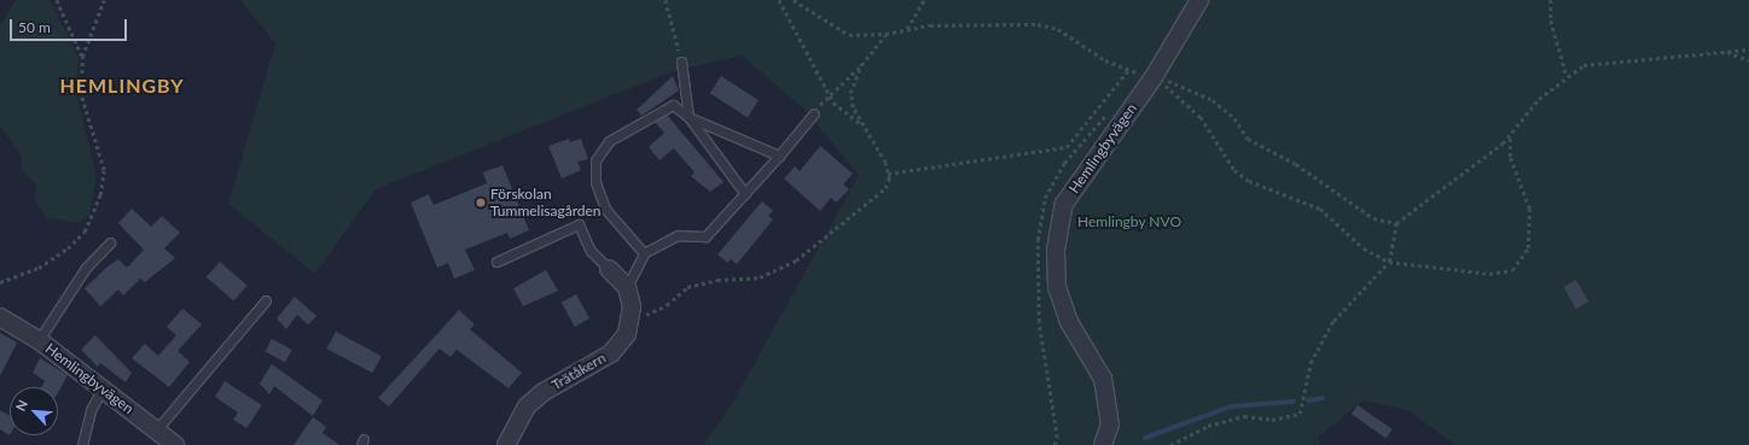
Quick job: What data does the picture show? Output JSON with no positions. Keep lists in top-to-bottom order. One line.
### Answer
{"streets":{"street":["Hemlingbyvägen","Trätåkern"]},"districts":["HEMLINGBY"],"parks":["Hemlingby NVO"],"places":["Förskolan Tummelisagården"],"scale_bar":"50 m","north":"top left"}
